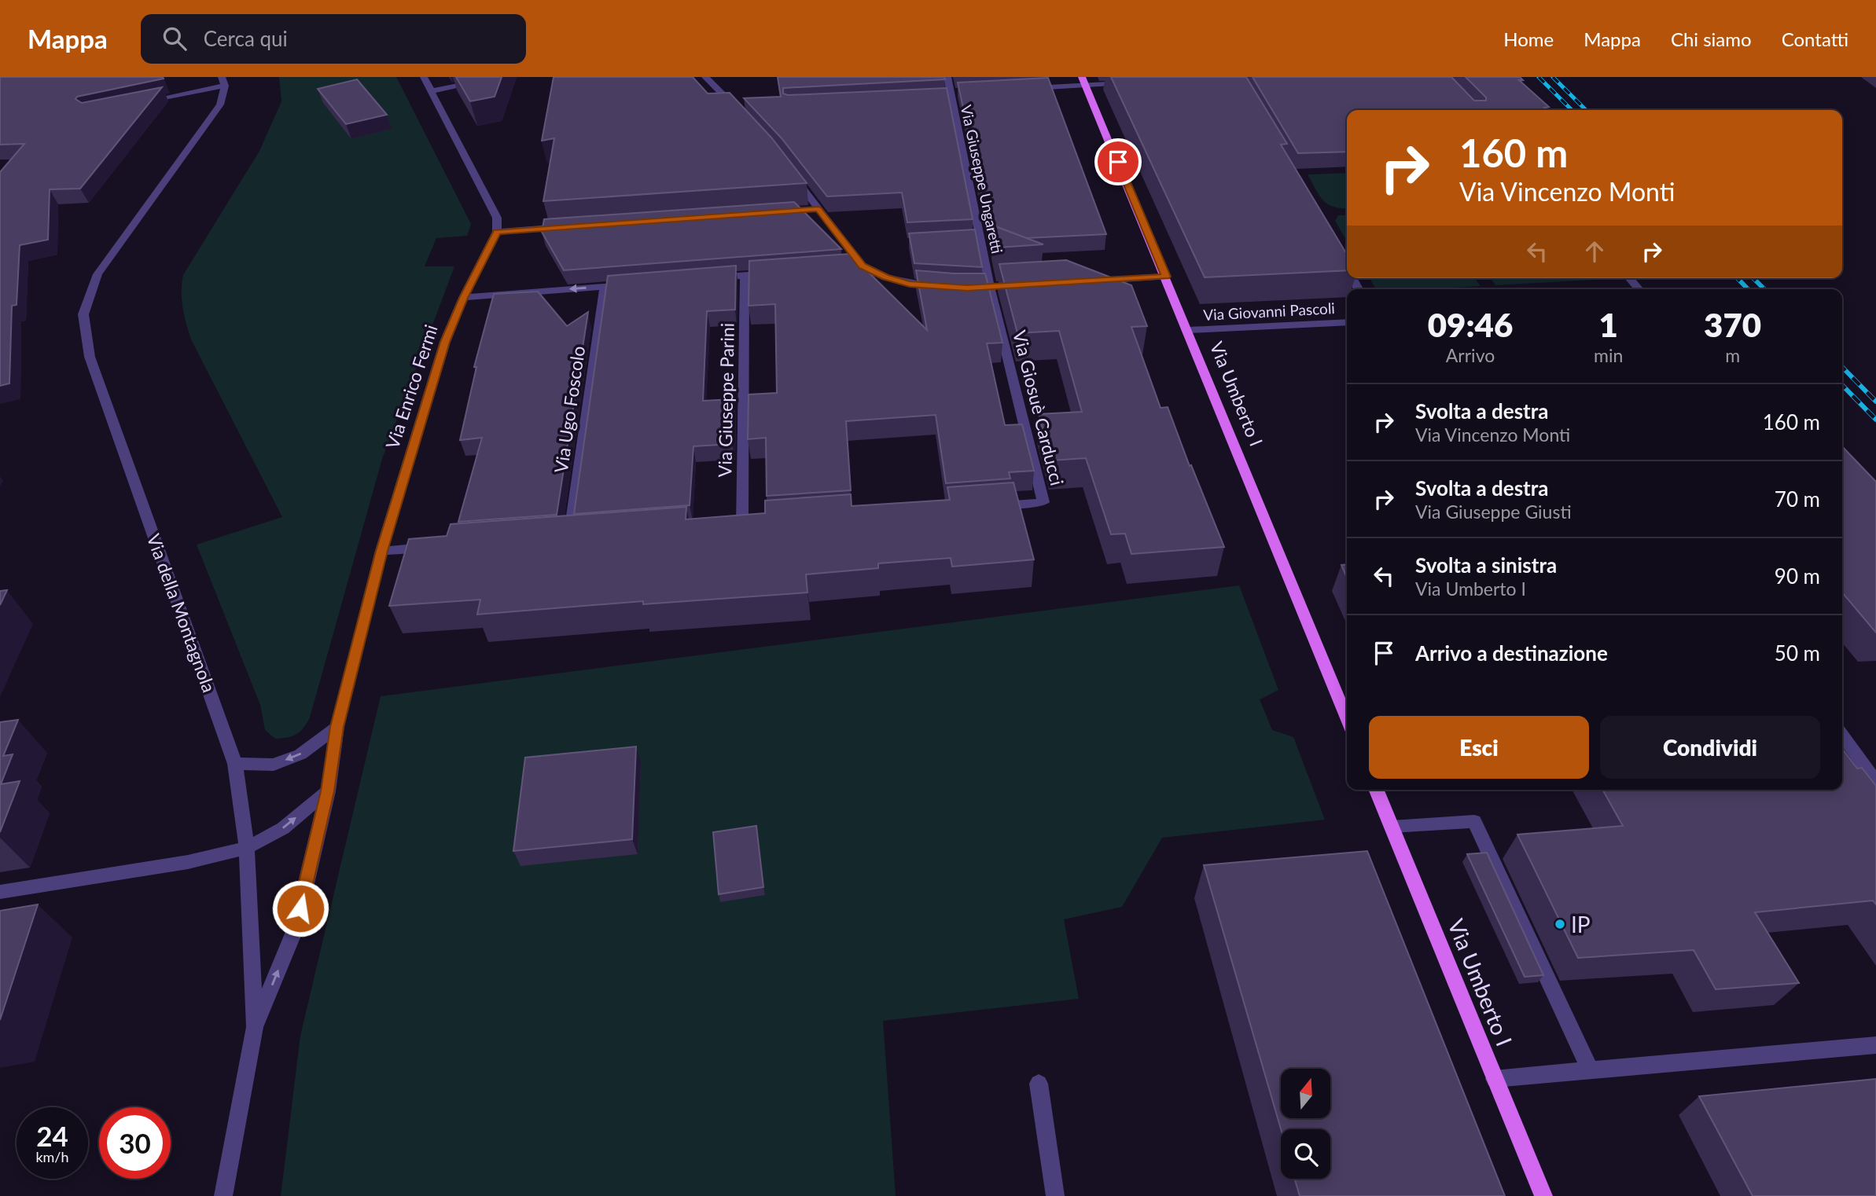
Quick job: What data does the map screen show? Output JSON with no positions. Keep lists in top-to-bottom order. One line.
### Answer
{"streets":{"main road":["Via Umberto I"],"street":["Via Giuseppe Ungaretti","Via Giovanni Pascoli","Via Enrico Fermi","Via Giuseppe Parini","Via Giosuè Carducci","Via Ugo Foscolo","Via della Montagnola"]},"crossings":[["Via Giuseppe Ungaretti","Via Giosuè Carducci"],["Via Giovanni Pascoli","Via Umberto I"],["Via Enrico Fermi","Via della Montagnola"]],"places":["IP"],"north":"top","page":{"header":"Mappa","search":"Cerca qui","nav":["Home","Mappa","Chi siamo","Contatti"],"turn":["160 m","Via Vincenzo Monti"],"eta":["09:46","Arrivo","1","min","370","m"],"list":[{"name":"Svolta a destra","note":"Via Vincenzo Monti","value":"160 m"},{"name":"Svolta a destra","note":"Via Giuseppe Giusti","value":"70 m"},{"name":"Svolta a sinistra","note":"Via Umberto I","value":"90 m"},{"name":"Arrivo a destinazione","value":"50 m"}],"buttons":["Esci","Condividi"],"speed":"24 km/h","limit":"30"}}
